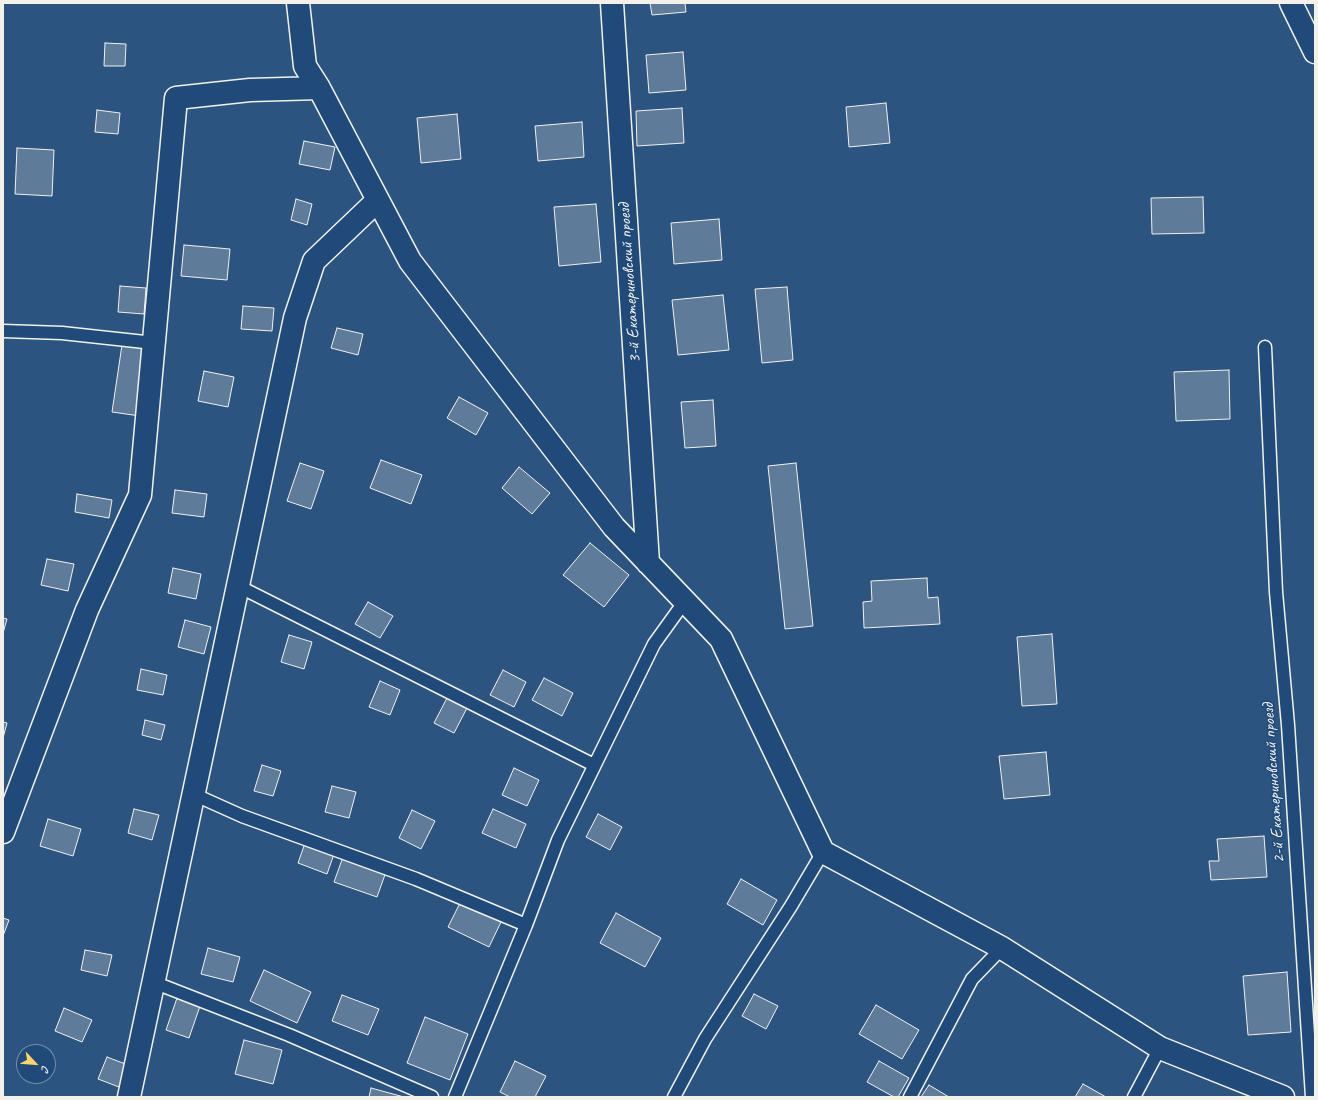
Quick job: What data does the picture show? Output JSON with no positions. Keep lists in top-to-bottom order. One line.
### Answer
{"streets":{"street":["3-й Екатериновский проезд"],"lane":["2-й Екатериновский проезд"]},"north":"bottom right"}
